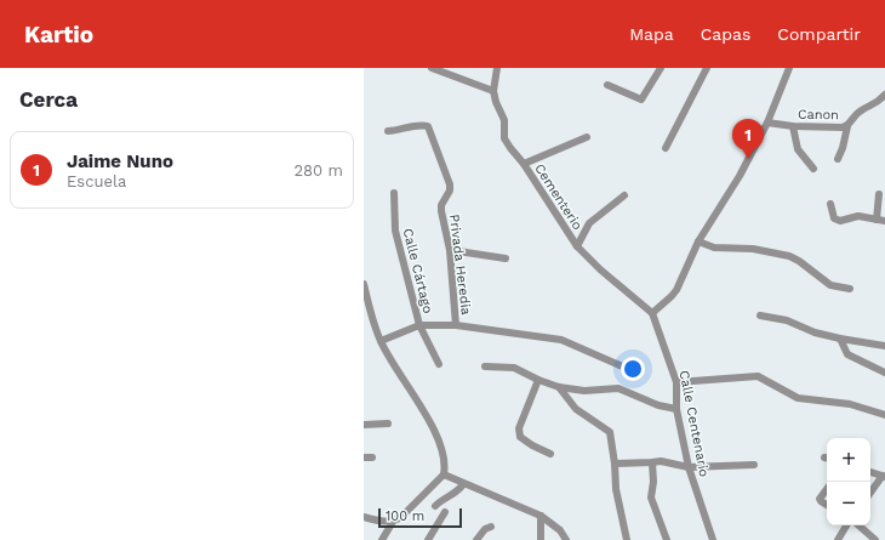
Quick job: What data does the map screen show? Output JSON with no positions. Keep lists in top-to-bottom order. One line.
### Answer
{"streets":{"street":["Canon","Cementerio","Privada Heredia","Calle Cártago","Calle Centenario"]},"crossings":[["Cementerio","Calle Centenario"]],"scale_bar":"100 m","page":{"header":"Kartio","nav":["Mapa","Capas","Compartir"],"heading":"Cerca","pins":"1","list":[{"mark":"1","name":"Jaime Nuno","note":"Escuela","value":"280 m"}],"map_buttons":["+","−"],"scale":"100 m"}}
